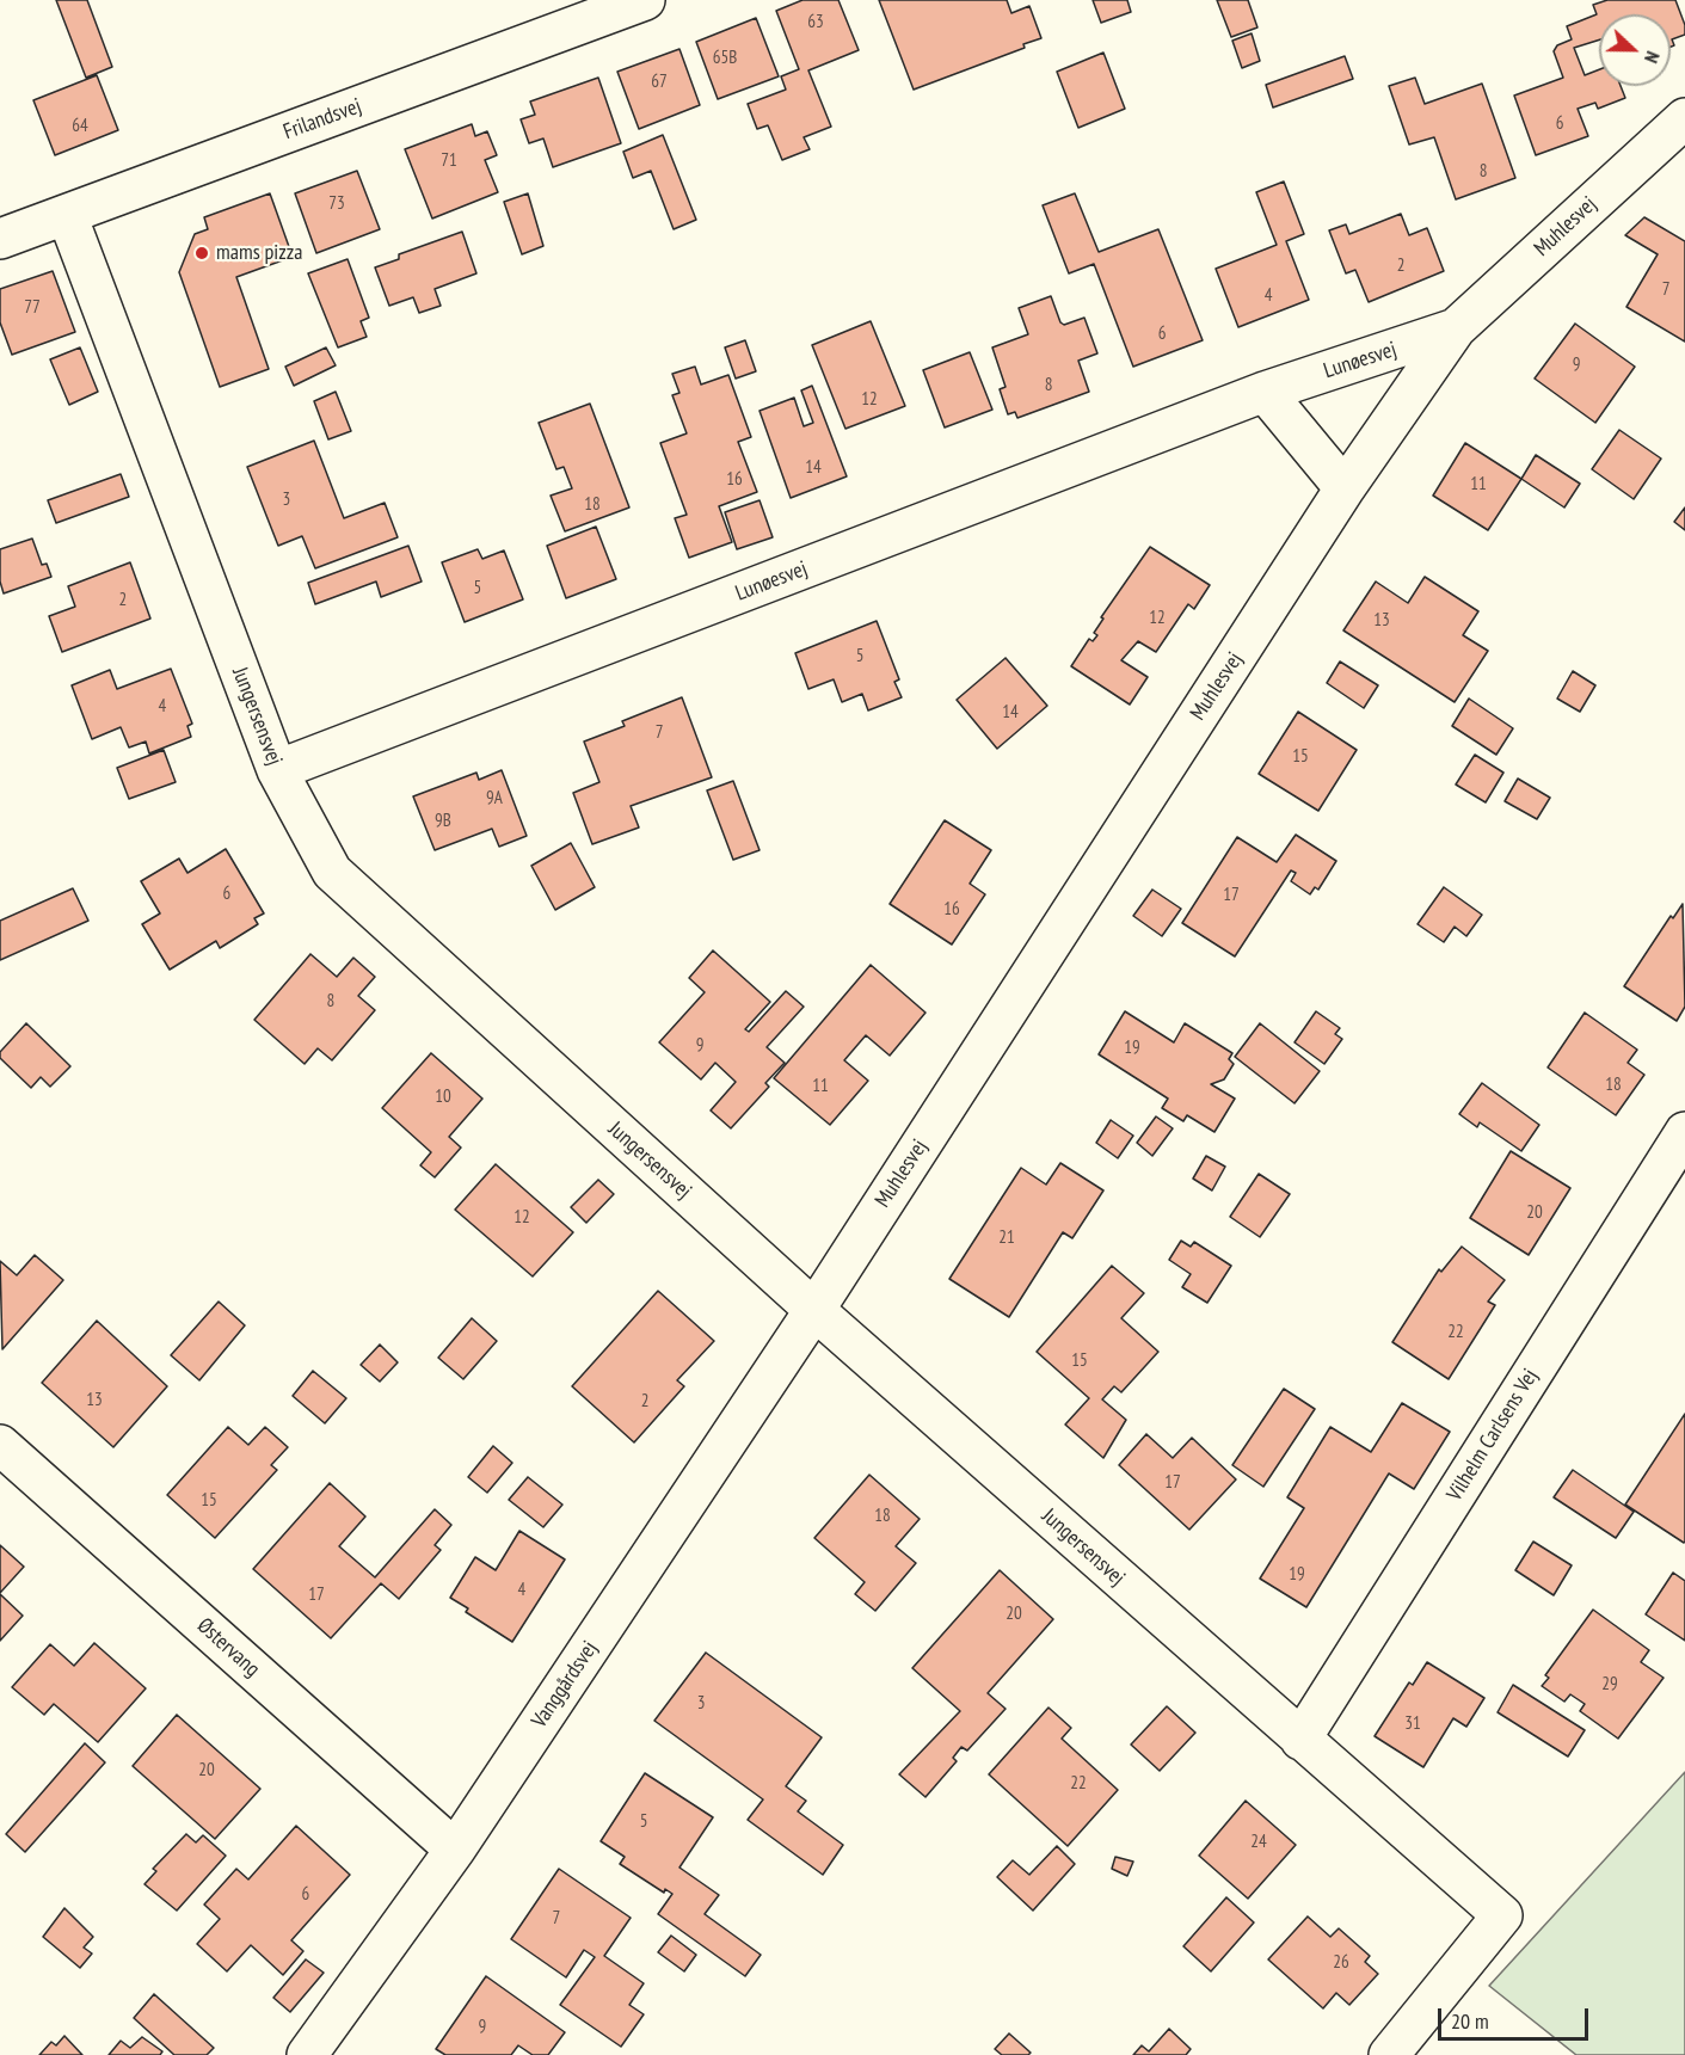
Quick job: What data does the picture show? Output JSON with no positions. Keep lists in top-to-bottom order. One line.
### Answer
{"streets":{"street":["Frilandsvej","Muhlesvej","Lunøesvej","Jungersensvej","Vilhelm Carlsens Vej","Østervang","Vanggårdsvej"]},"crossings":[["Frilandsvej","Jungersensvej"],["Muhlesvej","Lunøesvej"],["Muhlesvej","Jungersensvej"],["Muhlesvej","Vanggårdsvej"],["Lunøesvej","Jungersensvej"],["Jungersensvej","Vilhelm Carlsens Vej"],["Jungersensvej","Vanggårdsvej"],["Østervang","Vanggårdsvej"]],"places":["mams pizza"],"house_numbers":["63","65B","67","6","64","71","8","73","2","7","4","77","6","9","8","12","14","16","11","3","18","5","2","12","13","5","4","14","7","15","9A","9B","6","17","16","8","9","19","18","11","10","20","12","21","22","15","13","2","17","15","18","19","4","17","20","29","3","31","20","22","5","24","6","7","26","9"],"scale_bar":"20 m","north":"right"}
